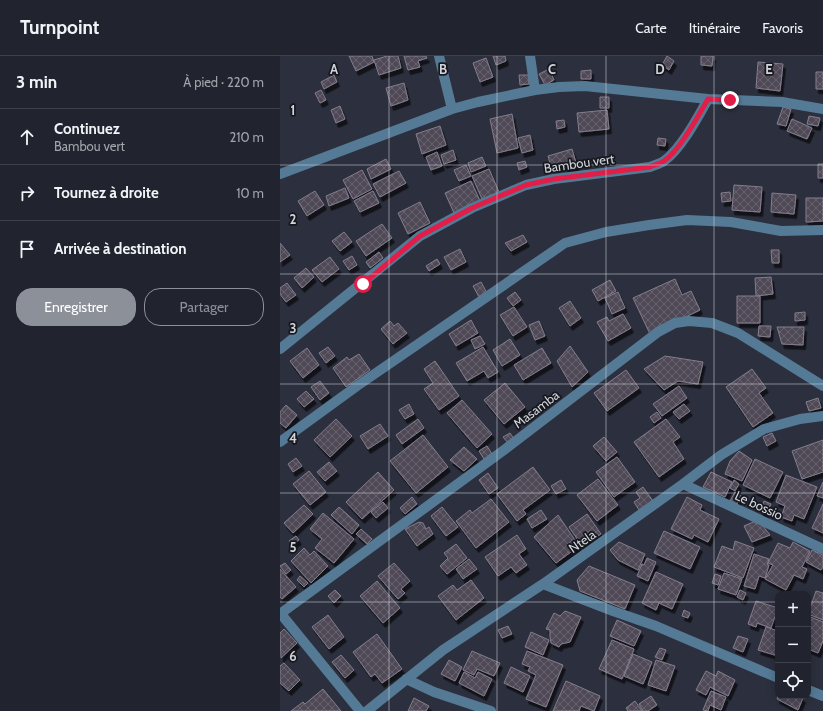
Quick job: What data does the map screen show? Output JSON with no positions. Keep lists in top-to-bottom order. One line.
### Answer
{"streets":{"street":["Bambou vert","Masamba","Le bossio","Ntela"]},"crossings":[["Le bossio","Ntela"]],"page":{"header":"Turnpoint","nav":["Carte","Itinéraire","Favoris"],"heading":["3 min","À pied · 220 m"],"list":[["Continuez","Bambou vert","210 m"],["Tournez à droite","10 m"],"Arrivée à destination"],"buttons":["Enregistrer","Partager"],"map_buttons":["+","−"]},"grid":{"columns":["A","B","C","D","E"],"rows":["1","2","3","4","5","6"]}}
